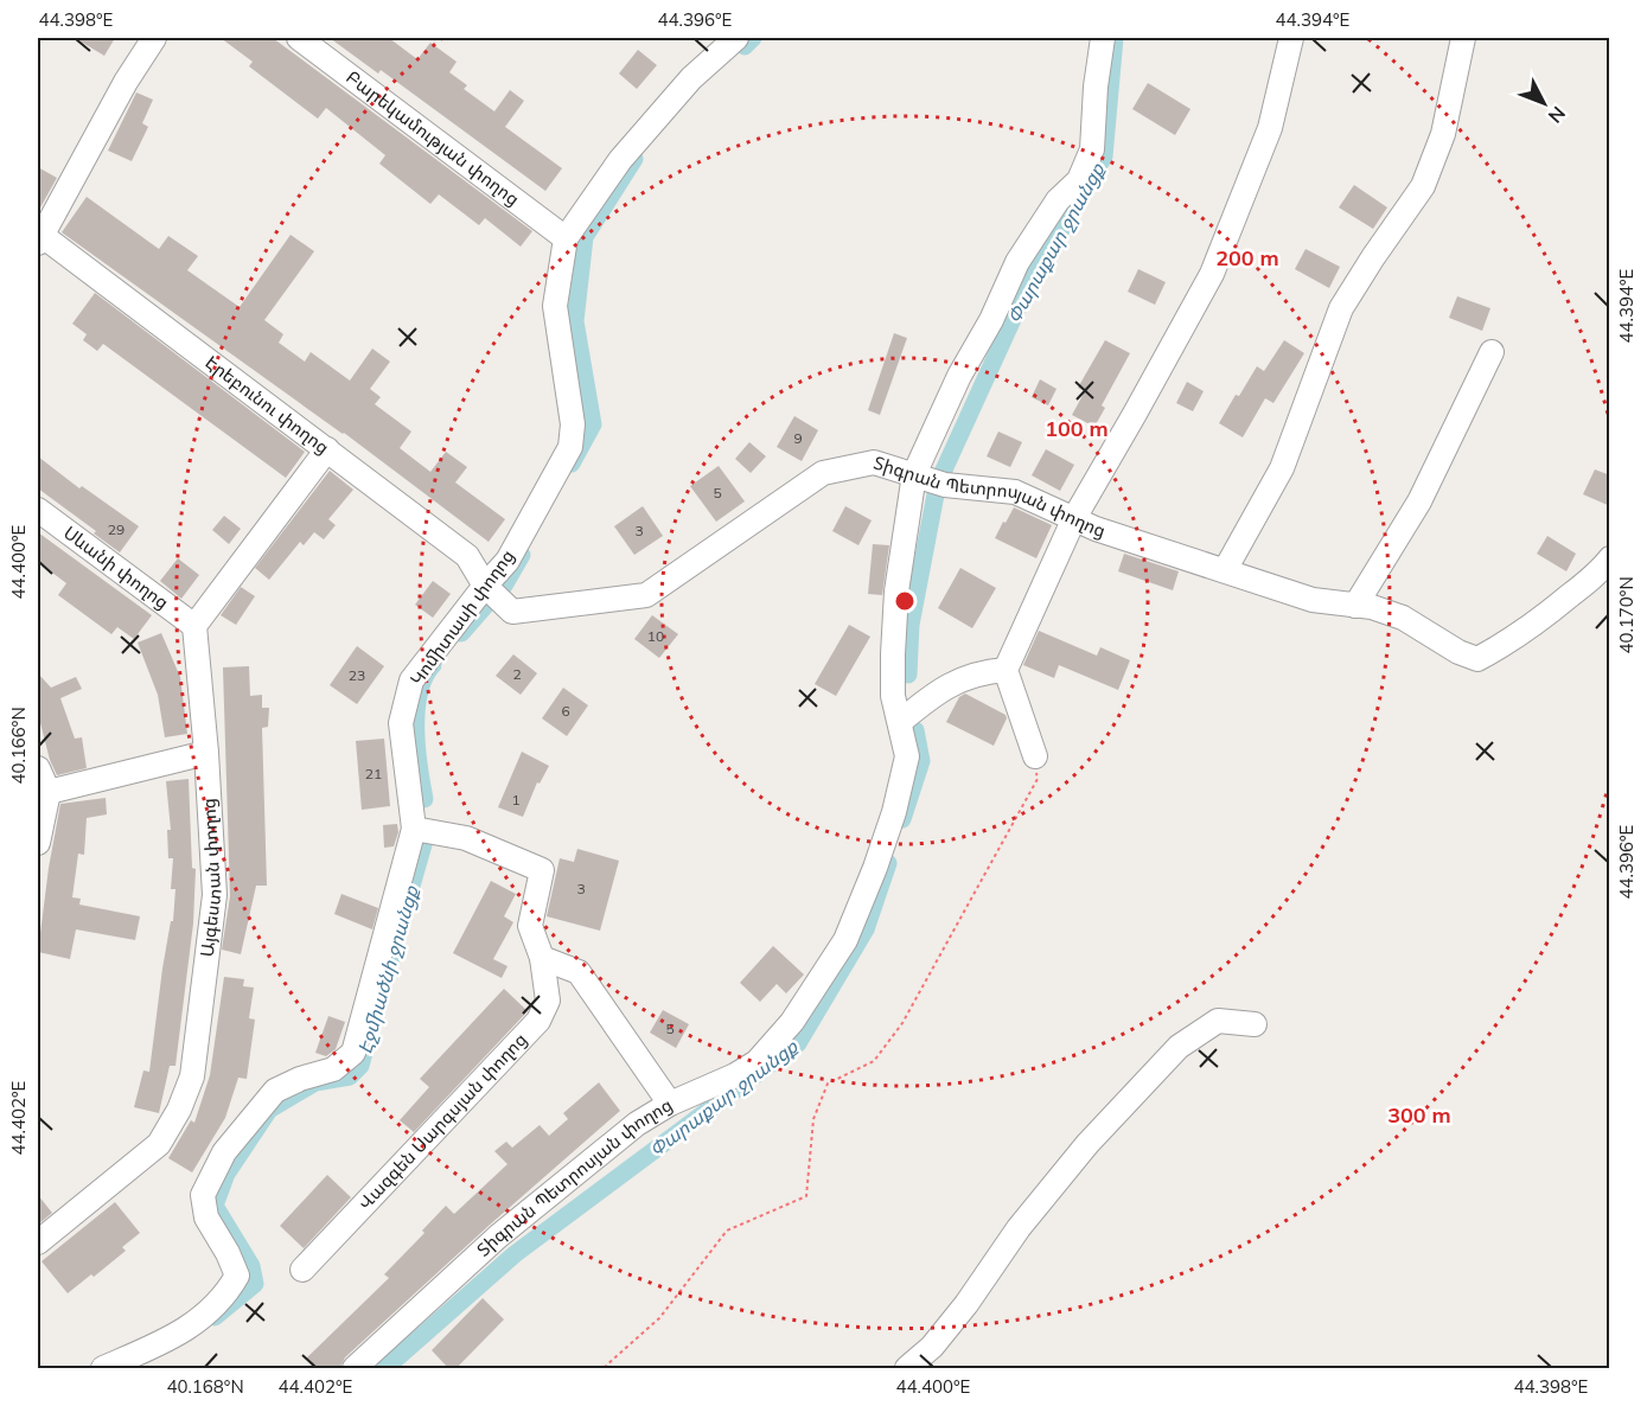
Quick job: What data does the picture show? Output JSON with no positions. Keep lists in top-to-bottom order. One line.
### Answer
{"streets":{"street":["Բարեկամության փողոց","Էրեբունու փողոց","Տիգրան Պետրոսյան փողոց","Սևանի փողոց","Կոմիտասի փողոց","Այգեստան փողոց","Վազգեն Սարգսյան փողոց"]},"crossings":[["Բարեկամության փողոց","Կոմիտասի փողոց"],["Էրեբունու փողոց","Տիգրան Պետրոսյան փողոց"],["Էրեբունու փողոց","Կոմիտասի փողոց"],["Տիգրան Պետրոսյան փողոց","Կոմիտասի փողոց"],["Սևանի փողոց","Այգեստան փողոց"],["Կոմիտասի փողոց","Վազգեն Սարգսյան փողոց"]],"water":["Փարաքար ջրանցք","Էջմիածնի ջրանցք"],"house_numbers":["9","5","29","3","10","2","23","6","21","1","3","5"],"north":"bottom right","coordinates":["44.398°E","44.396°E","44.394°E","44.400°E","40.170°N","40.166°N","44.402°E","40.168°N"],"rings":["200 m","100 m","300 m"]}
